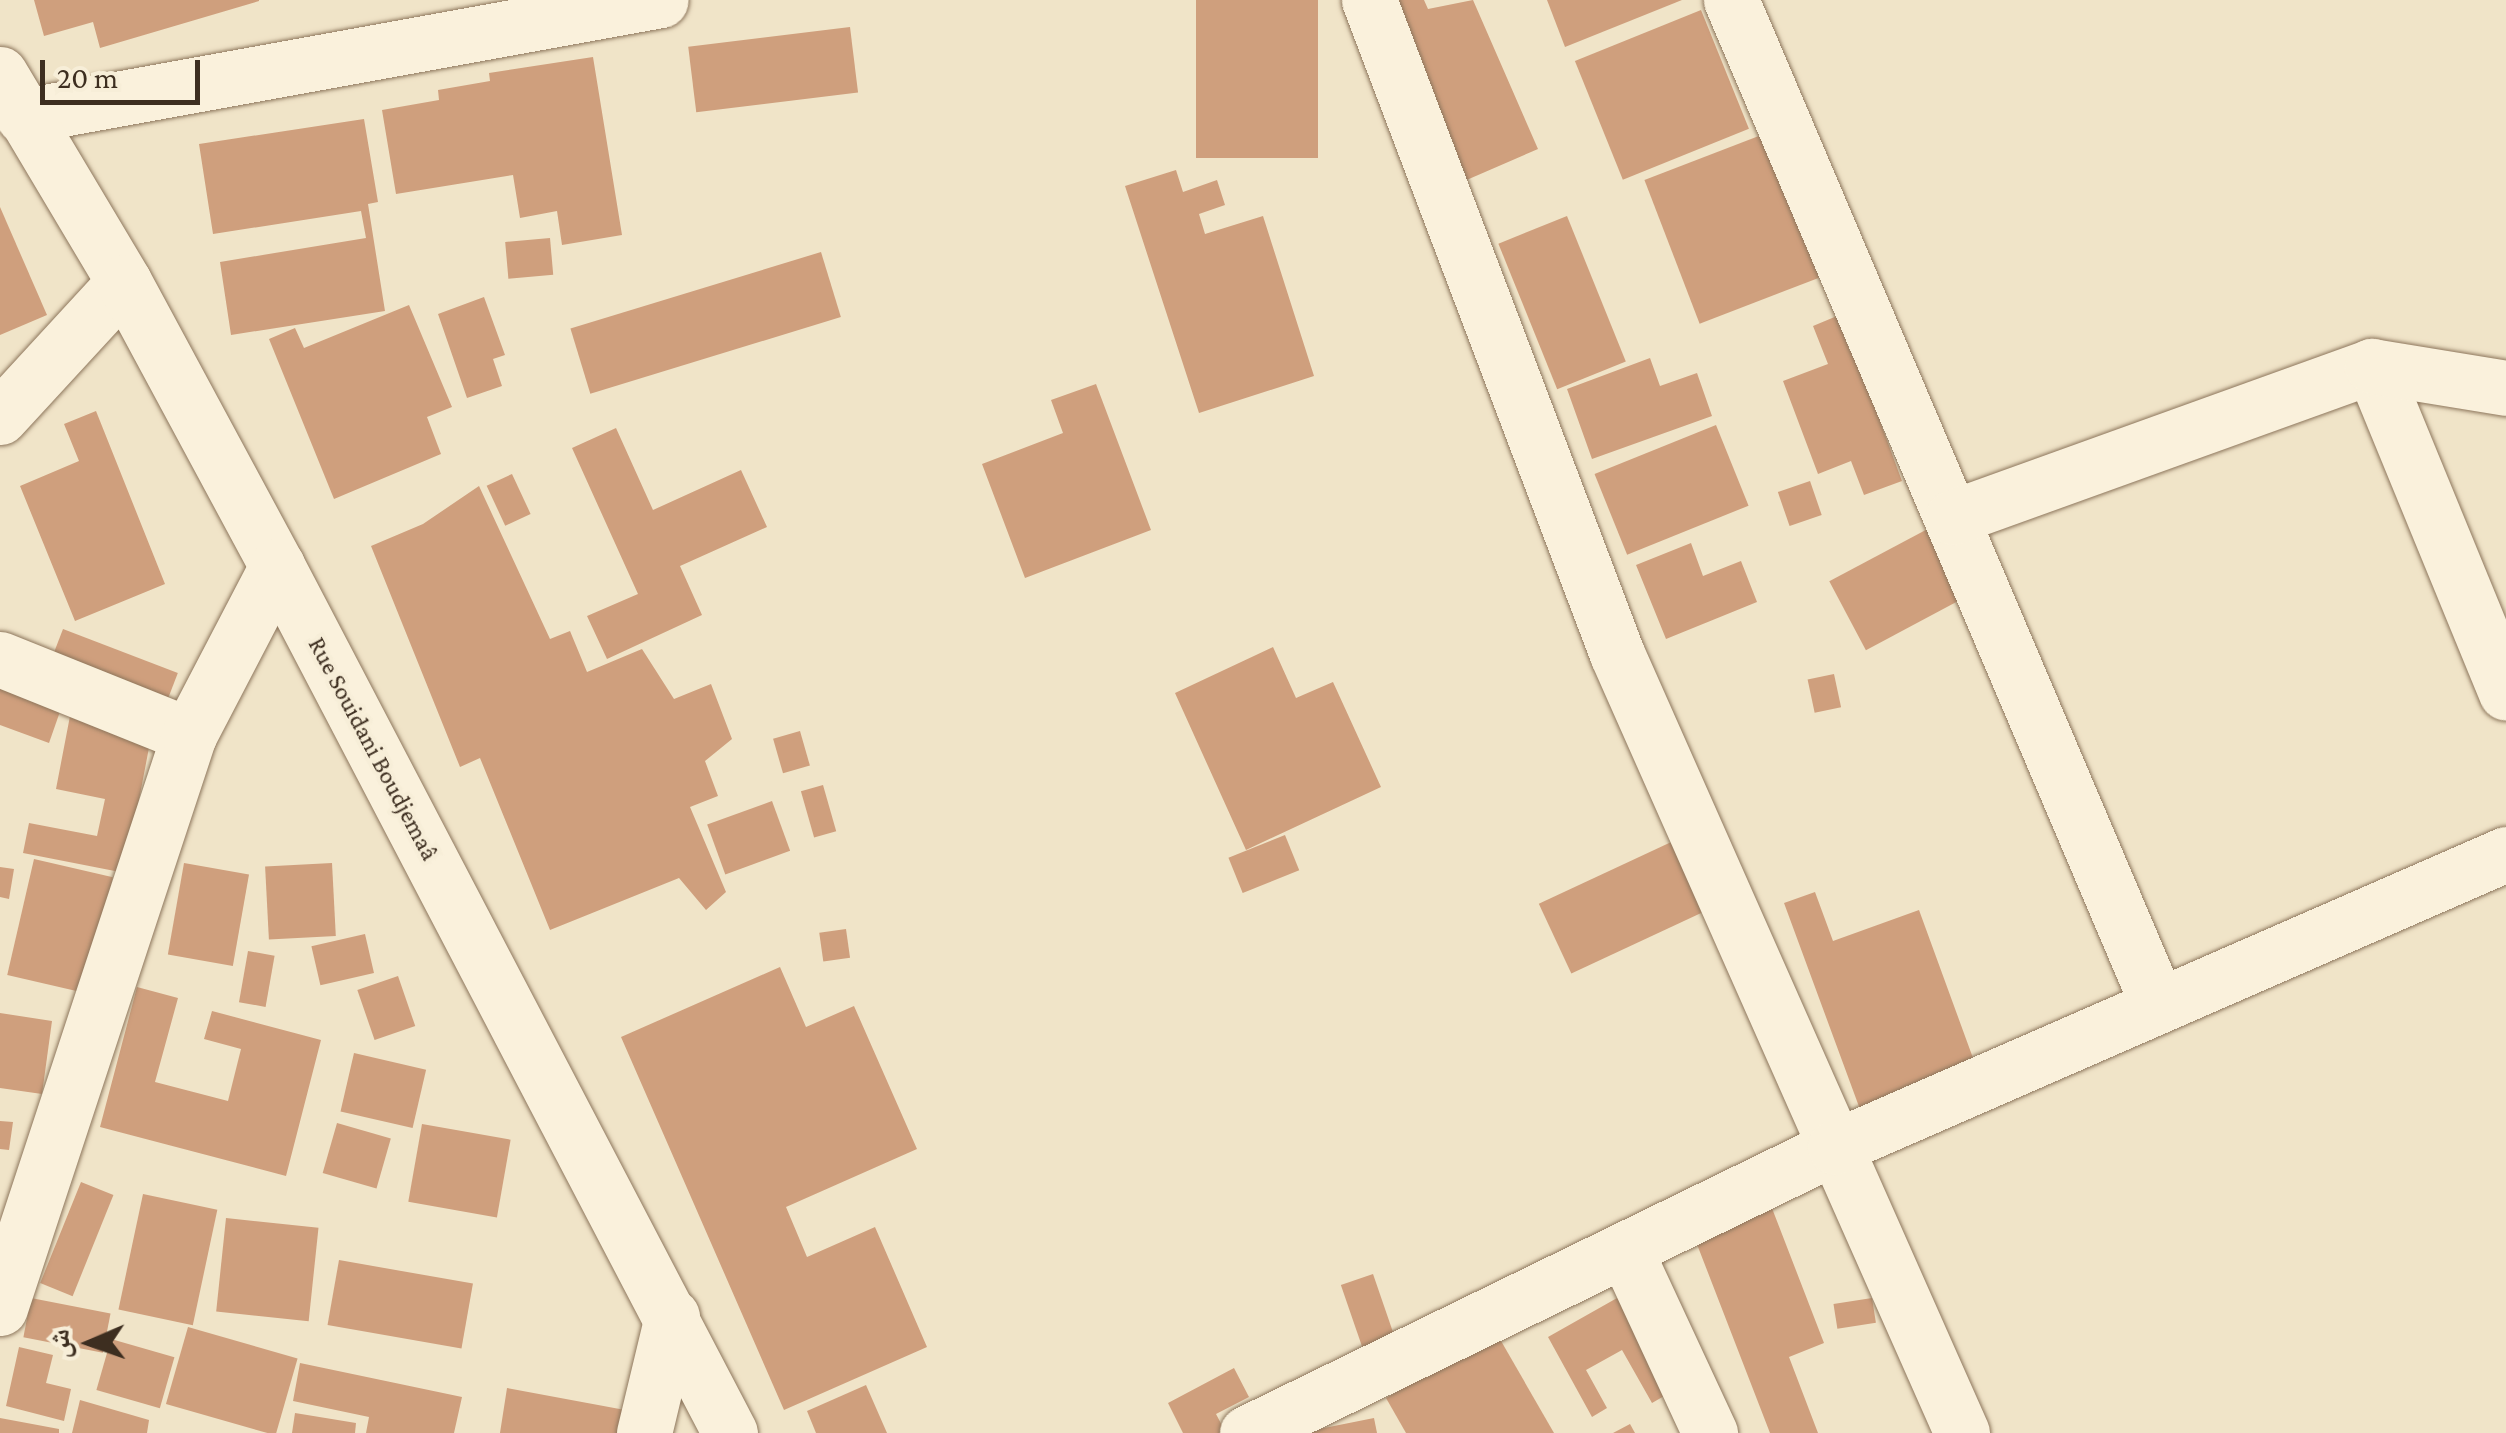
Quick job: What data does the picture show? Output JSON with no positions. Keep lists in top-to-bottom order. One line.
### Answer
{"streets":{"street":["Rue Souidani Boudjemaâ"]},"scale_bar":"20 m","north":"left"}
